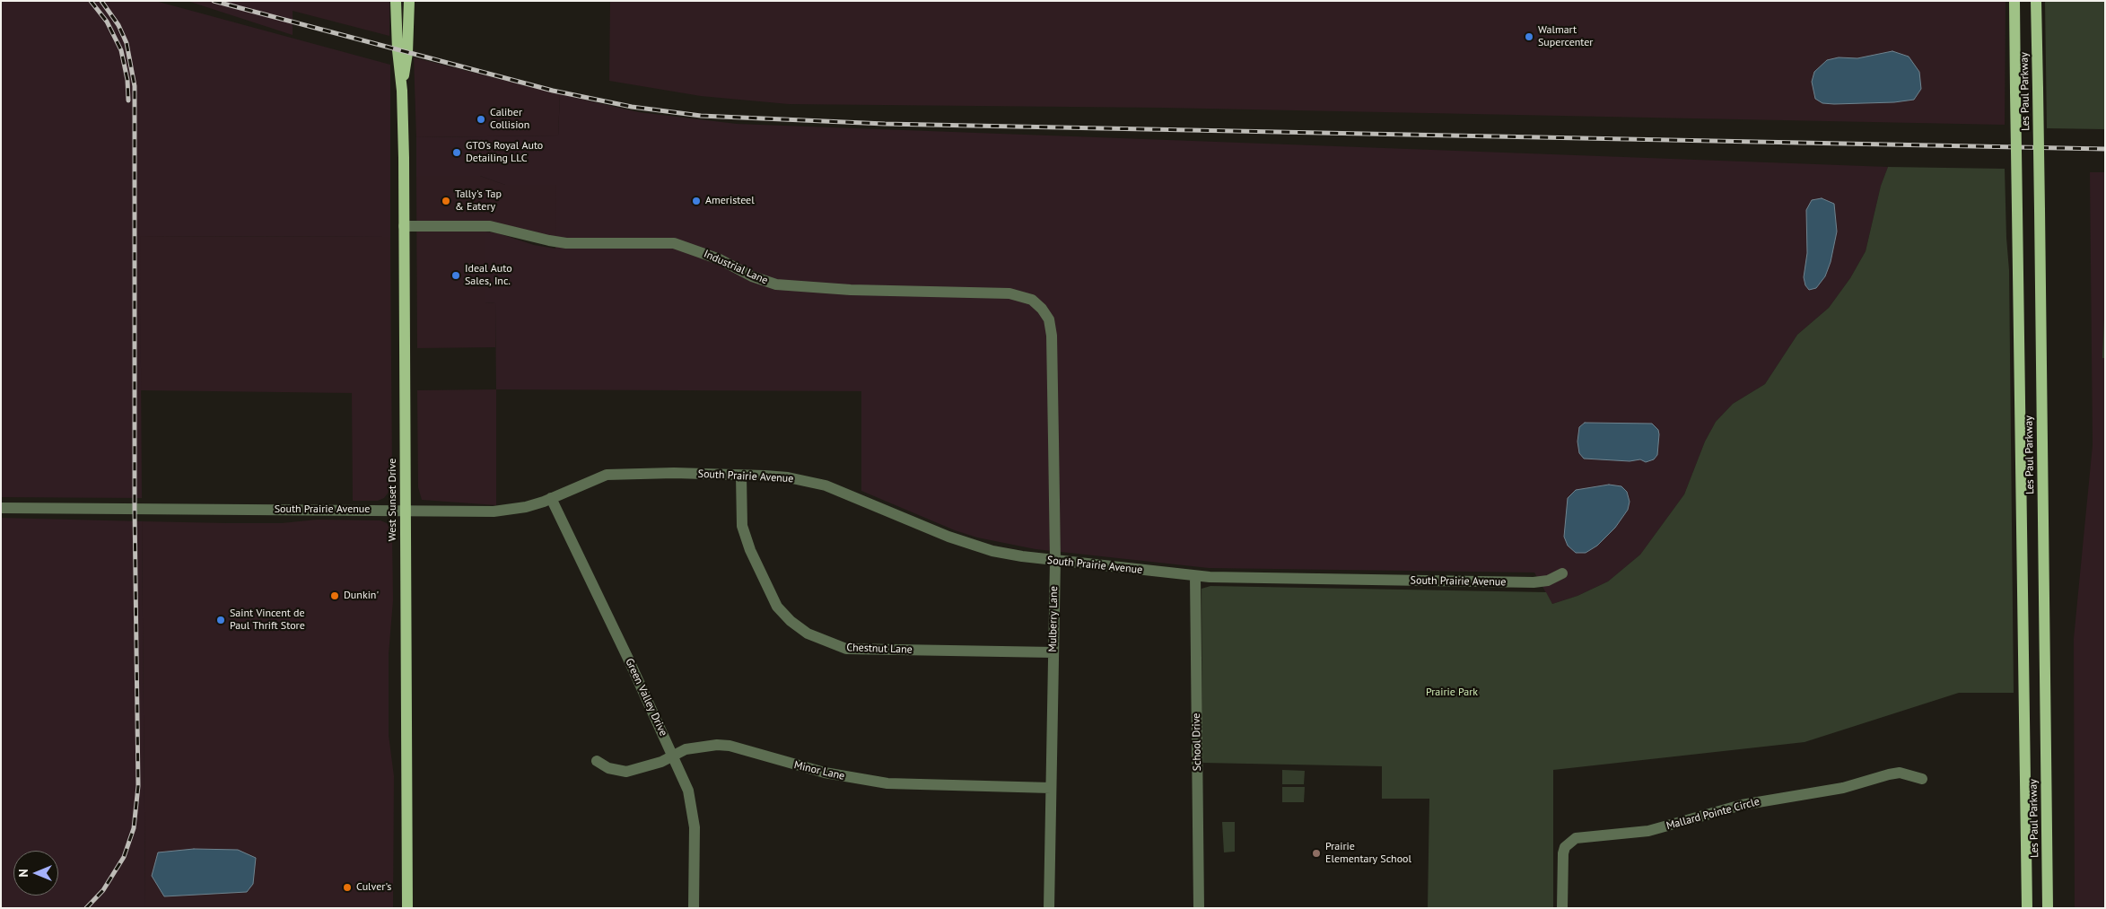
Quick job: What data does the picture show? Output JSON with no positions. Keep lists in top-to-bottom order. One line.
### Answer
{"streets":{"main road":["Les Paul Parkway","West Sunset Drive"],"street":["Industrial Lane","South Prairie Avenue","Mulberry Lane","Chestnut Lane","Green Valley Drive","School Drive","Minor Lane","Mallard Pointe Circle"]},"crossings":[["Industrial Lane","West Sunset Drive"],["Industrial Lane","Mulberry Lane"],["South Prairie Avenue","West Sunset Drive"],["South Prairie Avenue","Mulberry Lane"],["South Prairie Avenue","Chestnut Lane"],["South Prairie Avenue","Green Valley Drive"],["South Prairie Avenue","School Drive"],["Mulberry Lane","Chestnut Lane"],["Mulberry Lane","Minor Lane"],["Green Valley Drive","Minor Lane"]],"parks":["Prairie Park"],"places":["Walmart Supercenter","Caliber Collision","GTO's Royal Auto Detailing LLC","Tally's Tap & Eatery","Ameristeel","Ideal Auto Sales, Inc.","Dunkin'","Saint Vincent de Paul Thrift Store","Prairie Elementary School","Culver's"],"north":"left"}
